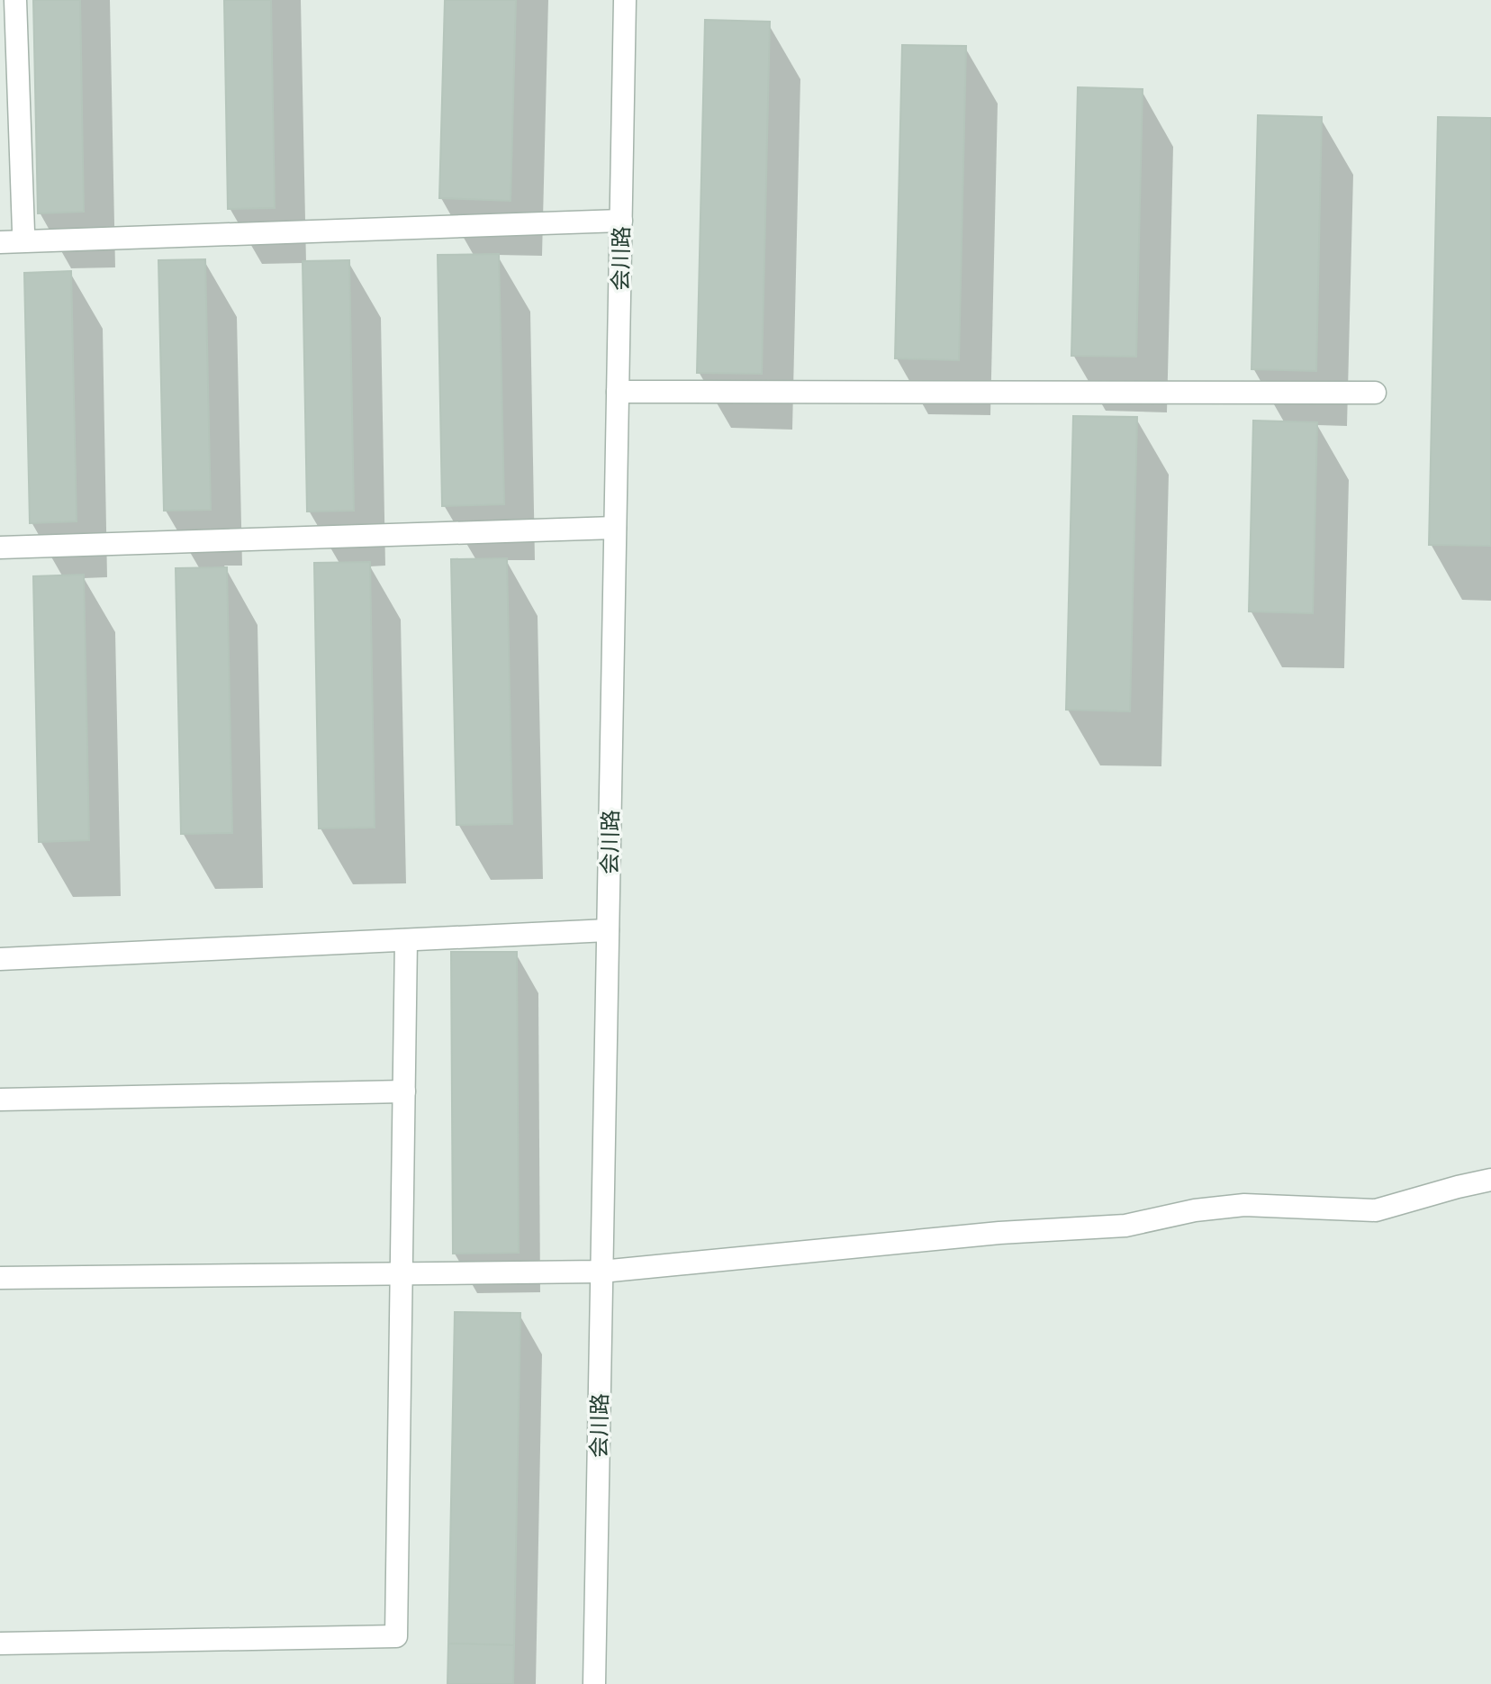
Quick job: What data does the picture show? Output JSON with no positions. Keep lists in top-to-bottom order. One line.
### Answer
{"streets":{"street":["会川路"]}}
